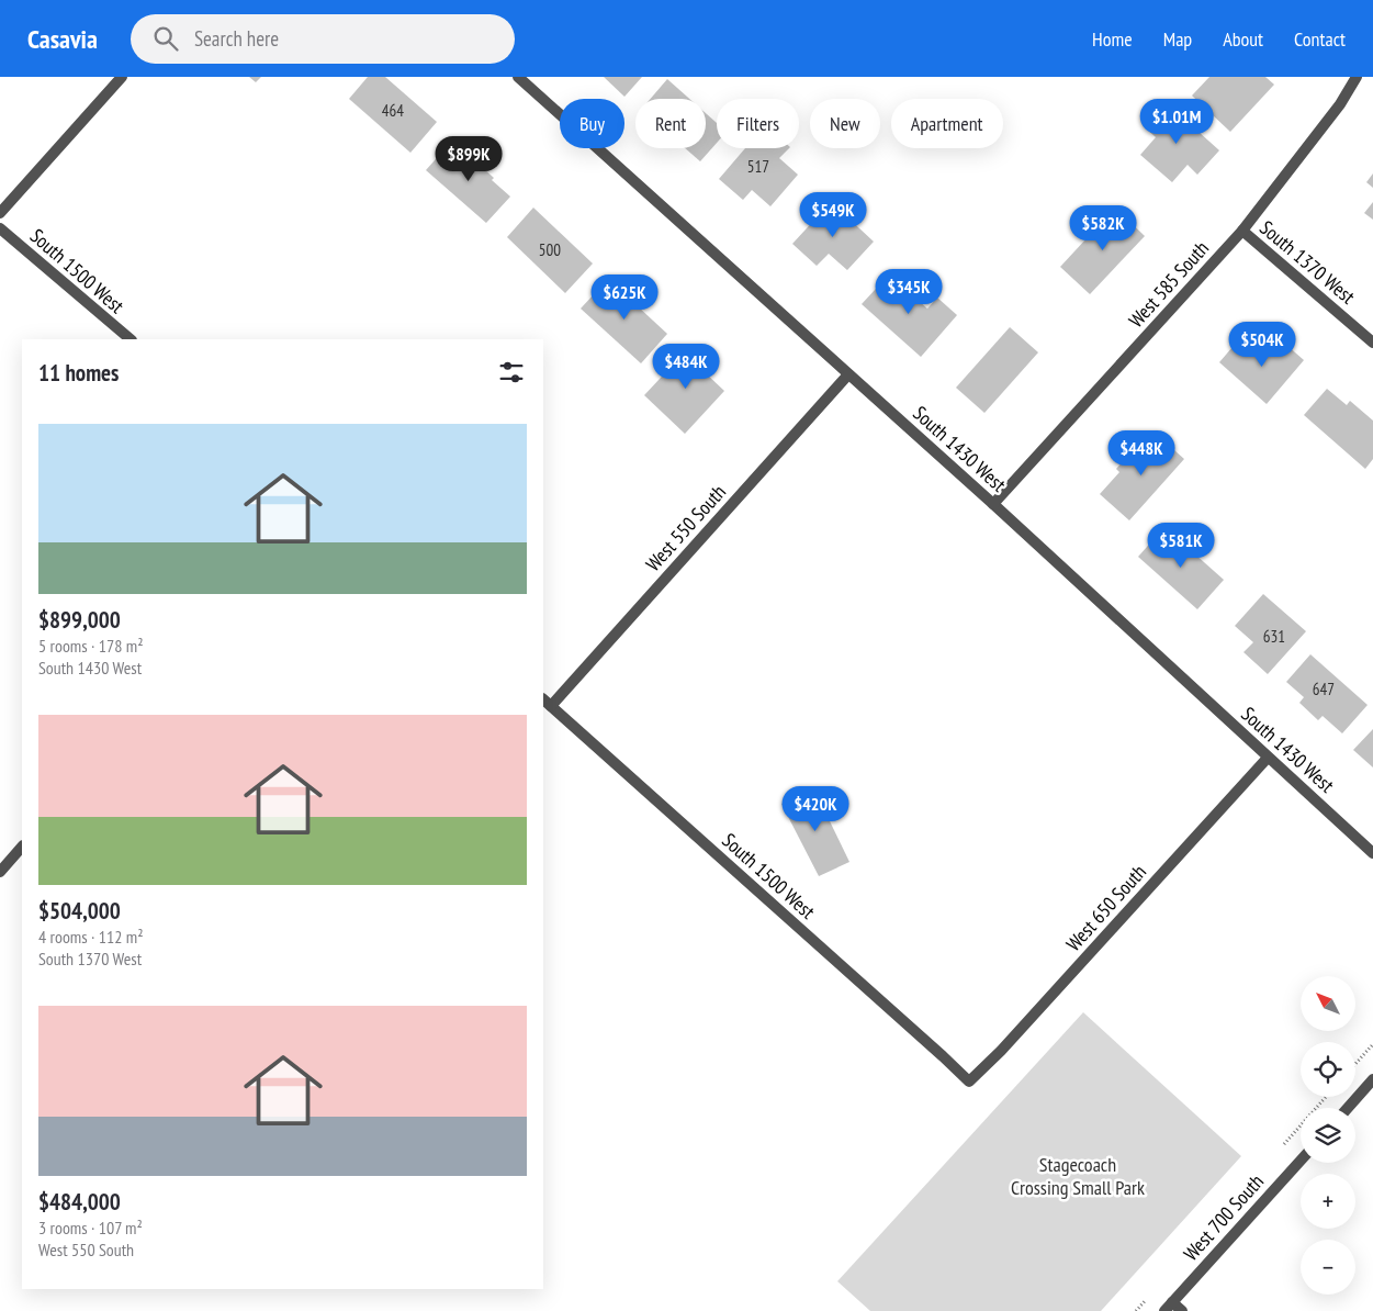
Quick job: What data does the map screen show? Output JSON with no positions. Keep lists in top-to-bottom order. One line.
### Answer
{"streets":{"street":["South 1370 West","South 1500 West","West 585 South","South 1430 West","West 550 South","West 650 South","West 700 South"]},"crossings":[["South 1370 West","West 585 South"],["South 1500 West","West 550 South"],["South 1500 West","West 650 South"],["West 585 South","South 1430 West"],["South 1430 West","West 550 South"],["South 1430 West","West 650 South"]],"parks":["Stagecoach Crossing Small Park"],"house_numbers":["464","517","500","631","647"],"north":"top left","page":{"header":"Casavia","search":"Search here","nav":["Home","Map","About","Contact"],"price":["$1.01M","$899K","$549K","$582K","$345K","$625K","$504K","$484K","$448K","$581K","$420K"],"chip":["Buy","Rent","Filters","New","Apartment"],"heading":"11 homes","list":[{"name":"$899,000","note":"5 rooms · 178 m² · South 1430 West"},{"name":"$504,000","note":"4 rooms · 112 m² · South 1370 West"},{"name":"$484,000","note":"3 rooms · 107 m² · West 550 South"}],"map_buttons":["+","−"]}}
